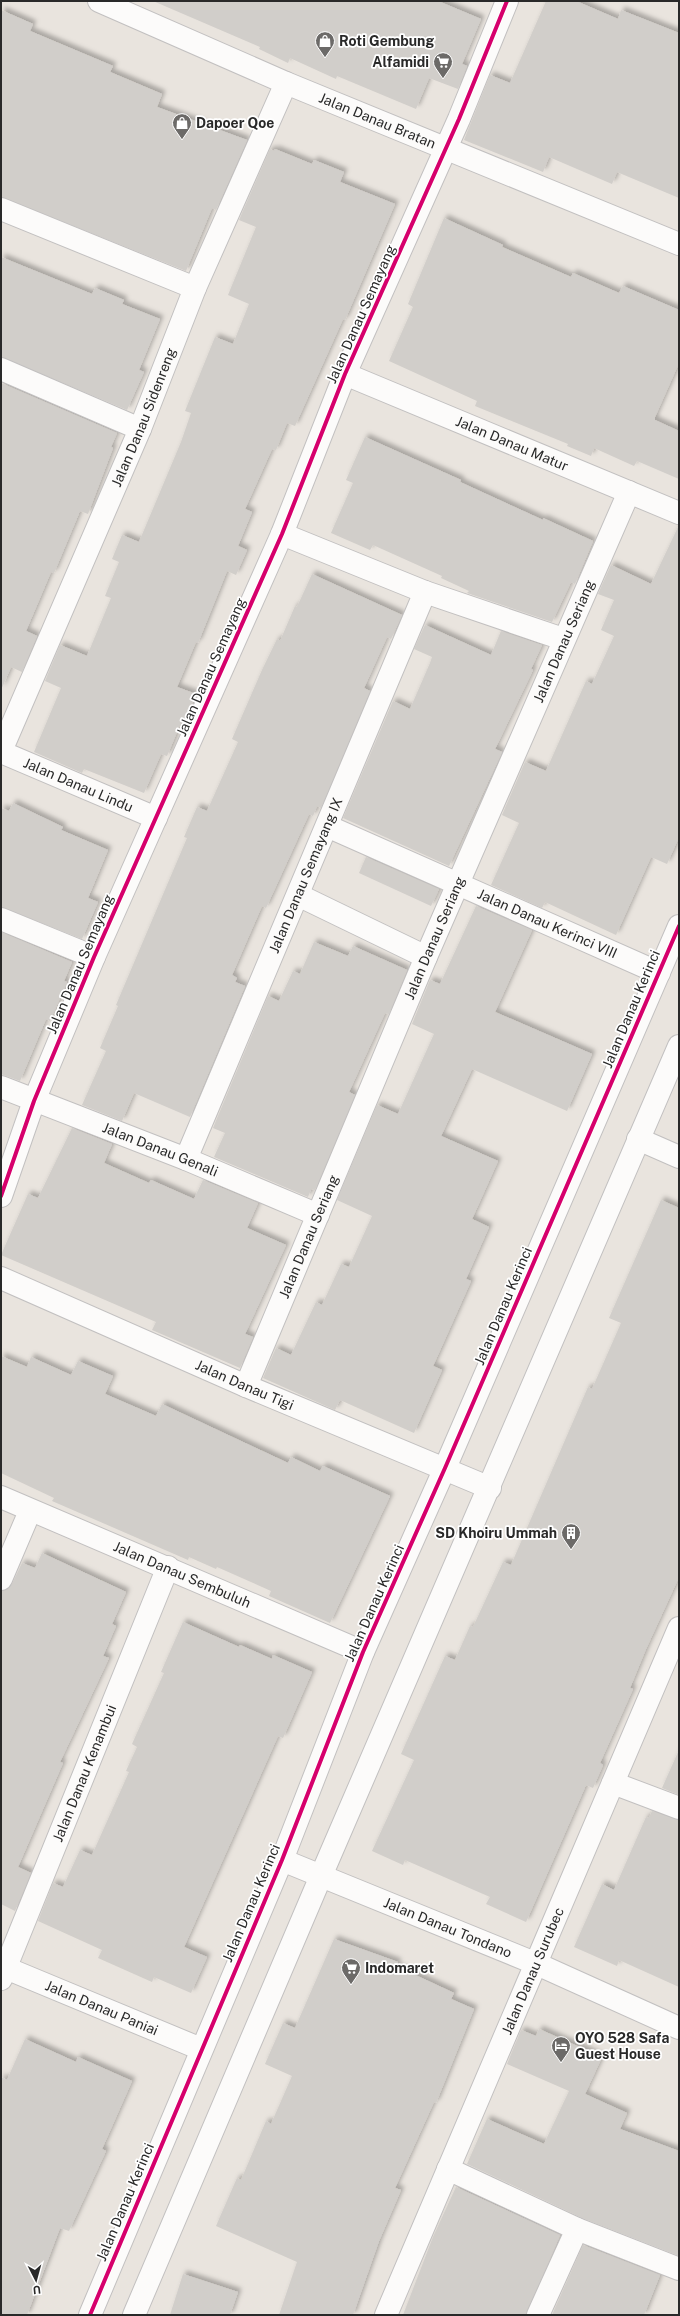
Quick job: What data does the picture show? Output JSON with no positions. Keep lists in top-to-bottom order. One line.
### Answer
{"streets":{"street":["Jalan Danau Bratan","Jalan Danau Semayang","Jalan Danau Sidenreng","Jalan Danau Matur","Jalan Danau Seriang","Jalan Danau Lindu","Jalan Danau Semayang IX","Jalan Danau Kerinci VIII","Jalan Danau Kerinci","Jalan Danau Genali","Jalan Danau Tigi","Jalan Danau Sembuluh","Jalan Danau Kenambui","Jalan Danau Tondano","Jalan Danau Surubec","Jalan Danau Paniai"]},"crossings":[["Jalan Danau Bratan","Jalan Danau Semayang"],["Jalan Danau Bratan","Jalan Danau Sidenreng"],["Jalan Danau Semayang","Jalan Danau Matur"],["Jalan Danau Semayang","Jalan Danau Lindu"],["Jalan Danau Semayang","Jalan Danau Genali"],["Jalan Danau Sidenreng","Jalan Danau Lindu"],["Jalan Danau Matur","Jalan Danau Seriang"],["Jalan Danau Seriang","Jalan Danau Kerinci VIII"],["Jalan Danau Seriang","Jalan Danau Genali"],["Jalan Danau Seriang","Jalan Danau Tigi"],["Jalan Danau Semayang IX","Jalan Danau Kerinci VIII"],["Jalan Danau Semayang IX","Jalan Danau Genali"],["Jalan Danau Kerinci VIII","Jalan Danau Kerinci"],["Jalan Danau Kerinci","Jalan Danau Tigi"],["Jalan Danau Kerinci","Jalan Danau Sembuluh"],["Jalan Danau Kerinci","Jalan Danau Tondano"],["Jalan Danau Kerinci","Jalan Danau Paniai"],["Jalan Danau Sembuluh","Jalan Danau Kenambui"],["Jalan Danau Kenambui","Jalan Danau Paniai"],["Jalan Danau Tondano","Jalan Danau Surubec"]],"places":{"shop":["Roti Gembung","Dapoer Qoe"],"supermarket":["Alfamidi","Indomaret"],"building":["SD Khoiru Ummah"],"hotel":["OYO 528 Safa Guest House"]},"north":"bottom"}
